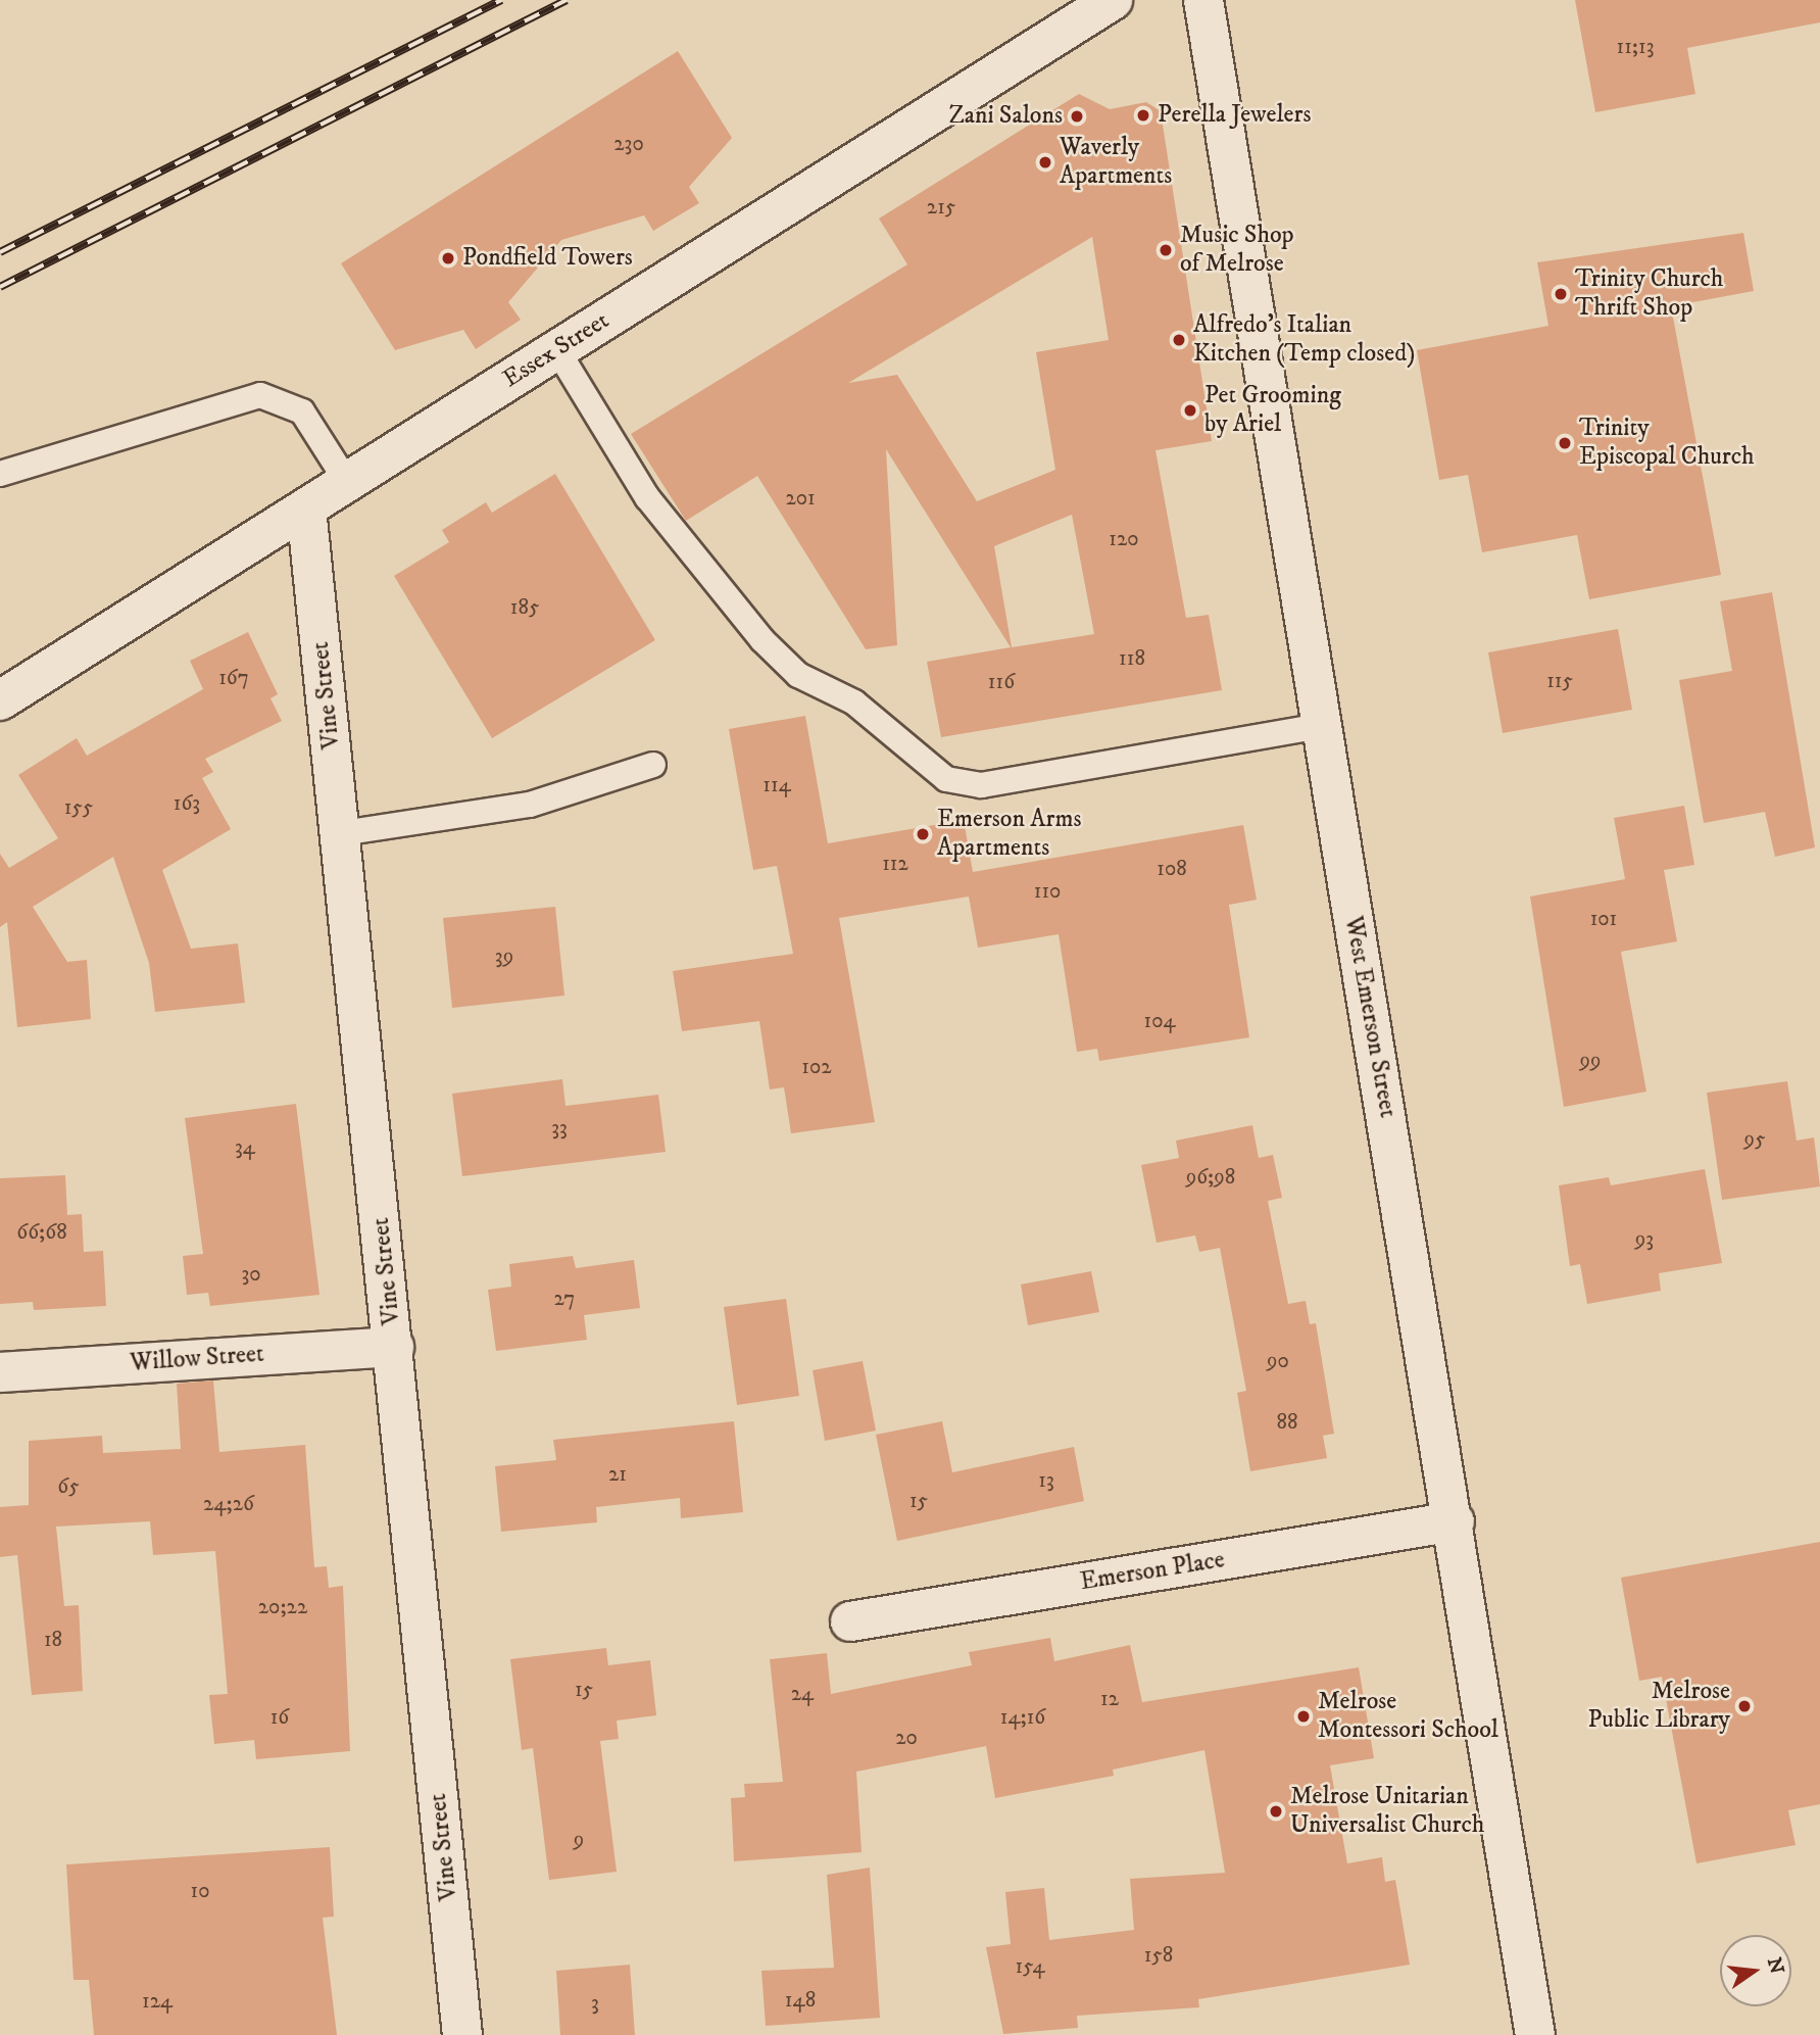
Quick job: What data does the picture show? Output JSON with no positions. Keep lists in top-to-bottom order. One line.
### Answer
{"streets":{"street":["Essex Street","Vine Street","West Emerson Street","Willow Street","Emerson Place"]},"crossings":[["Essex Street","Vine Street"],["Vine Street","Willow Street"],["West Emerson Street","Emerson Place"]],"places":["Perella Jewelers","Zani Salons","Waverly Apartments","Music Shop of Melrose","Pondfield Towers","Trinity Church Thrift Shop","Alfredo's Italian Kitchen (Temp closed)","Pet Grooming by Ariel","Trinity Episcopal Church","Emerson Arms Apartments","Melrose Public Library","Melrose Montessori School","Melrose Unitarian Universalist Church"],"house_numbers":["11;13","230","215","201","120","185","118","167","115","116","114","163","155","112","108","110","101","39","104","99","102","33","95","34","96;98","66;68","93","30","27","90","88","21","13","65","15","24;26","20;22","18","15","24","12","16","14;16","20","9","10","158","154","148","124","3"],"north":"right"}
